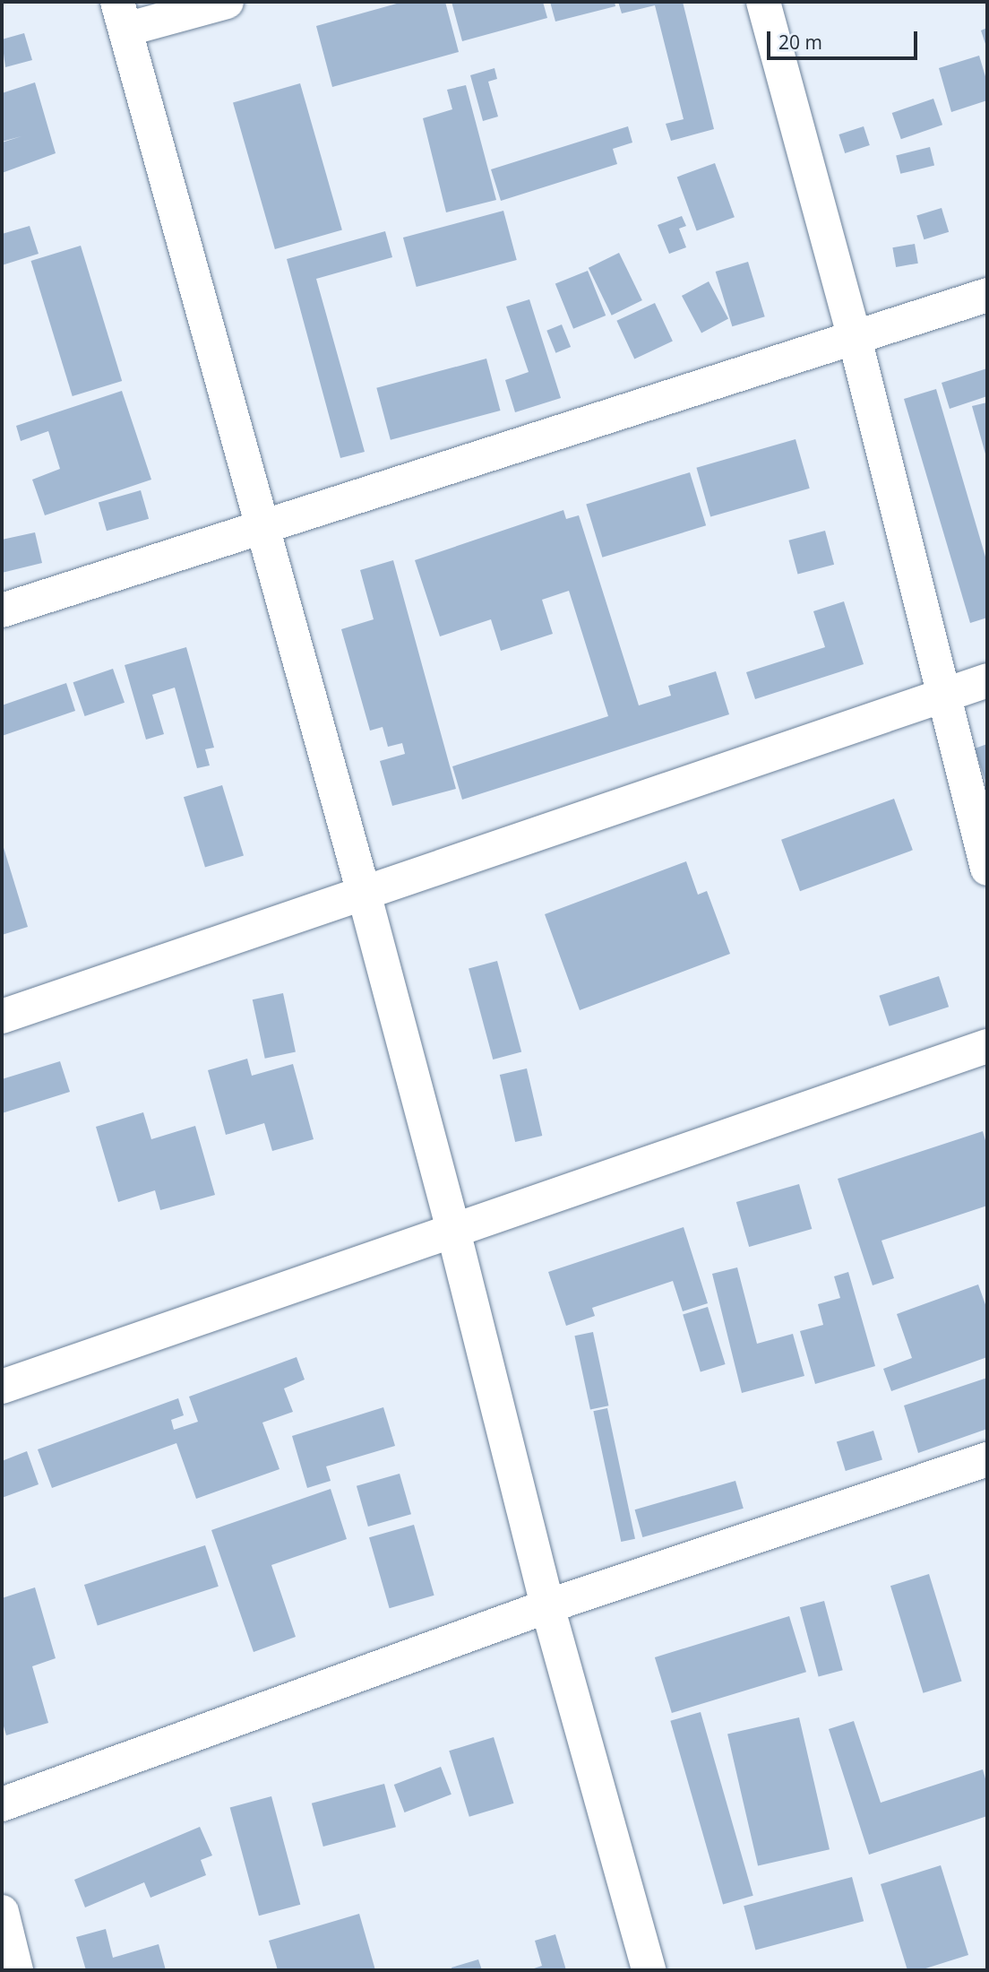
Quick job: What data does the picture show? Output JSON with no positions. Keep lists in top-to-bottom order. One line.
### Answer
{"scale_bar":"20 m"}
